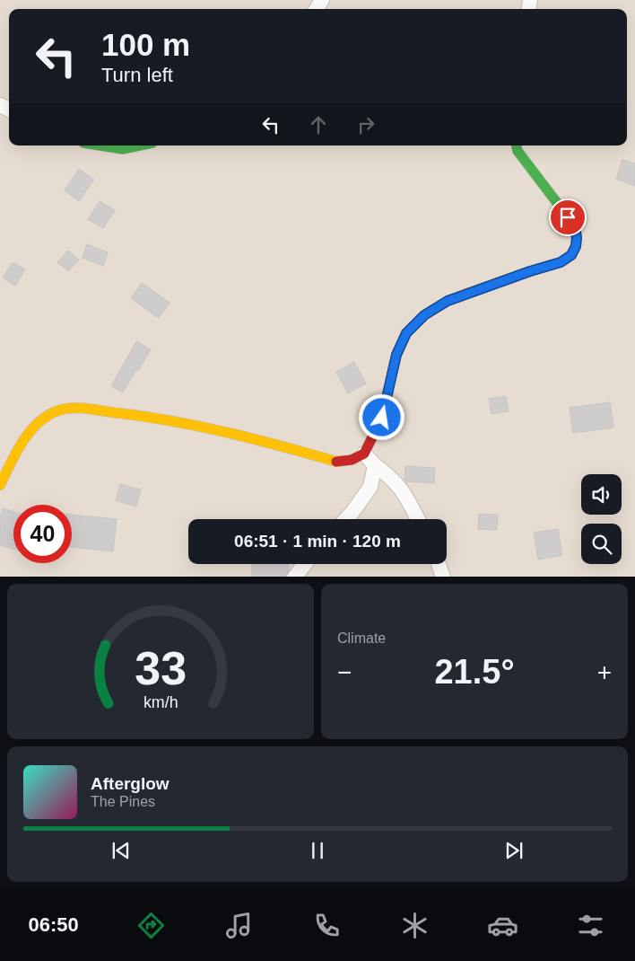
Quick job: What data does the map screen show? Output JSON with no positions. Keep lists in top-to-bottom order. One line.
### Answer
{"page":{"turn":["100 m","Turn left"],"limit":"40","trip":"06:51 · 1 min · 120 m","tile":"Climate","heat":["−","21.5°","+"],"song":["Afterglow","The Pines"],"tabs":"06:50","gauge":["33","km/h"]}}
